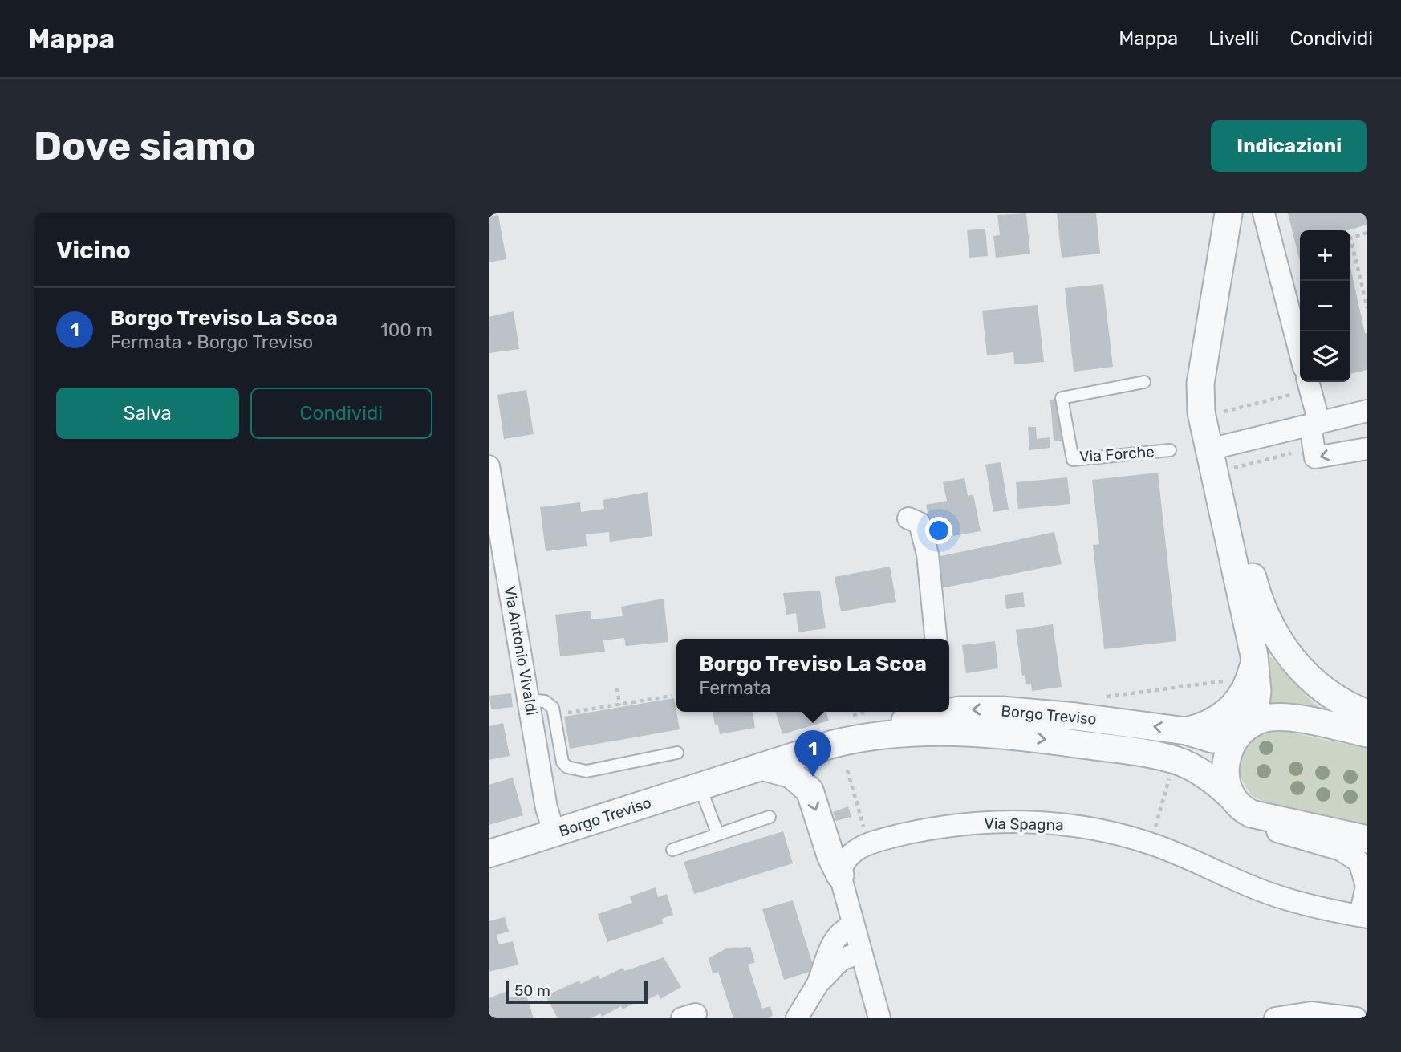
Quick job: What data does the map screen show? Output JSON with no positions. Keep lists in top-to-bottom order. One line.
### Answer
{"streets":{"street":["Via Antonio Vivaldi","Borgo Treviso","Via Spagna"],"lane":["Via Forche"]},"crossings":[["Via Antonio Vivaldi","Borgo Treviso"],["Borgo Treviso","Via Spagna"]],"scale_bar":"50 m","page":{"header":"Mappa","nav":["Mappa","Livelli","Condividi"],"buttons":["Indicazioni",["Salva","Condividi"]],"title":"Dove siamo","heading":"Vicino","map_buttons":["+","−"],"list":[{"mark":"1","name":"Borgo Treviso La Scoa","note":"Fermata · Borgo Treviso","value":"100 m"}],"popup":["Borgo Treviso La Scoa","Fermata"],"pins":"1","scale":"50 m"}}
